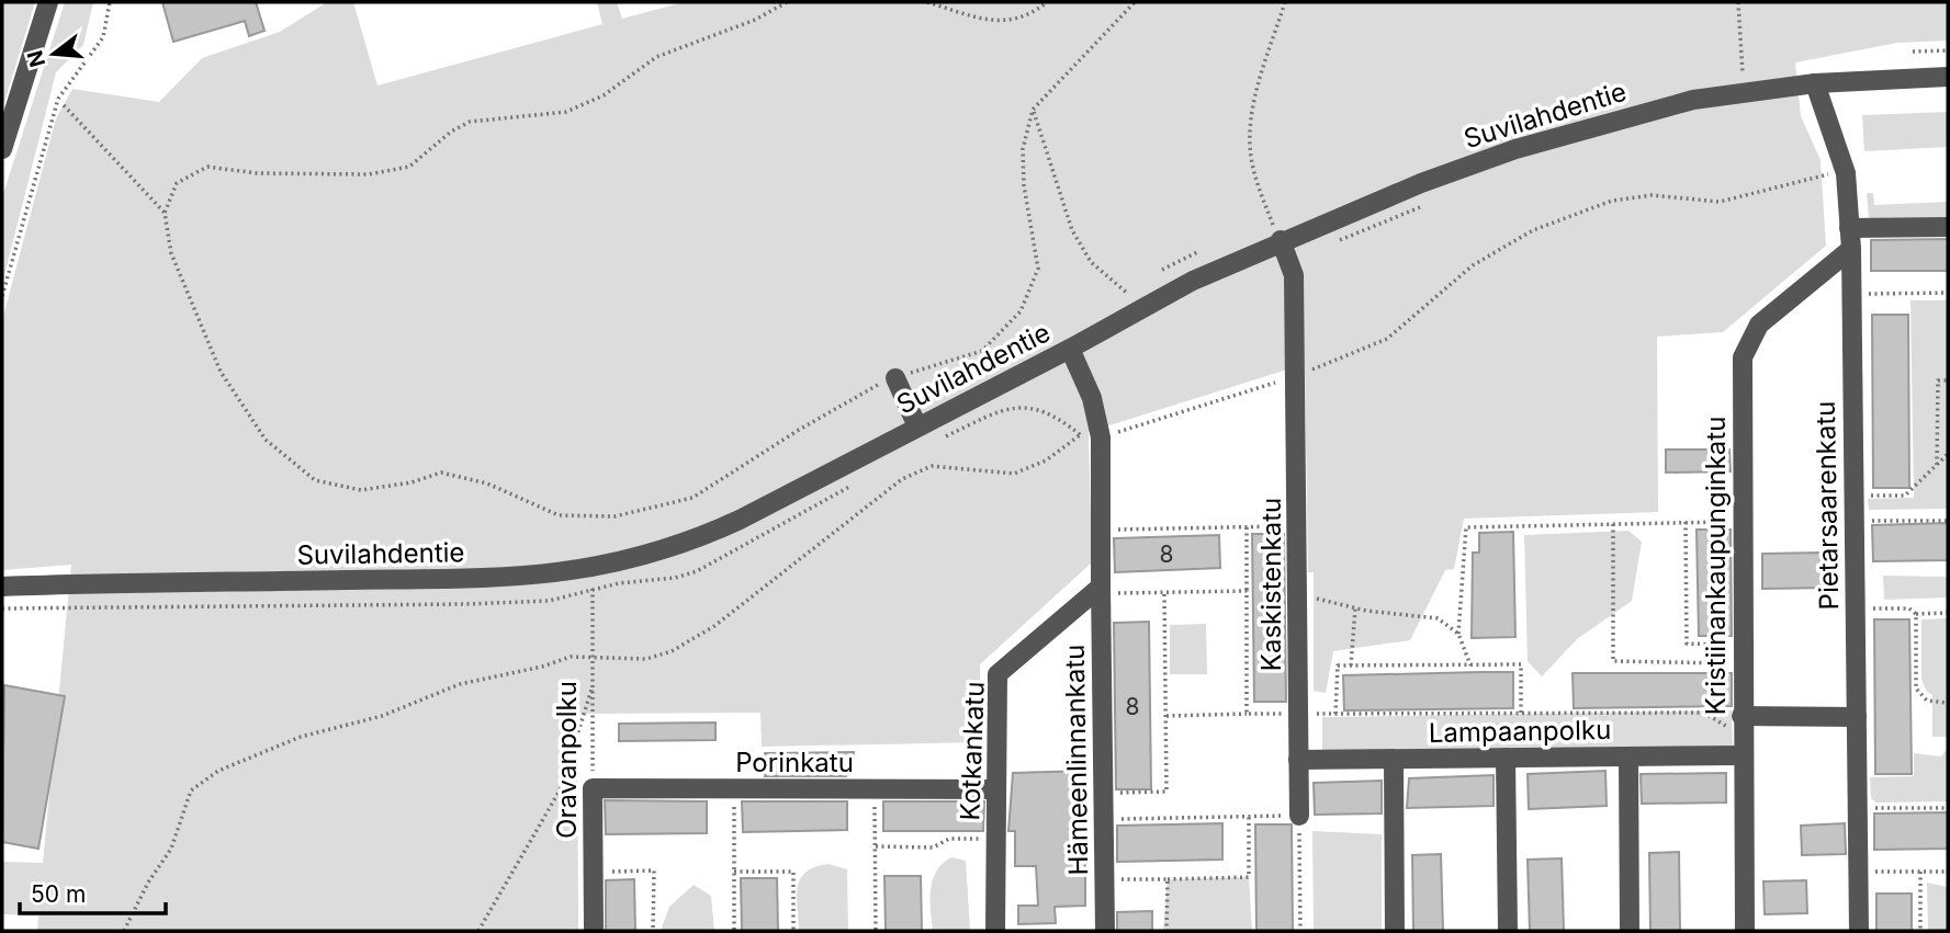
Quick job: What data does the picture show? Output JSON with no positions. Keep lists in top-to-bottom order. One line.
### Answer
{"streets":{"street":["Suvilahdentie","Pietarsaarenkatu","Kristiinankaupunginkatu","Kaskistenkatu","Lampaanpolku","Kotkankatu","Oravanpolku","Hämeenlinnankatu","Porinkatu"]},"crossings":[["Suvilahdentie","Pietarsaarenkatu"],["Suvilahdentie","Kaskistenkatu"],["Pietarsaarenkatu","Kristiinankaupunginkatu"],["Kristiinankaupunginkatu","Lampaanpolku"],["Kaskistenkatu","Lampaanpolku"],["Kotkankatu","Hämeenlinnankatu"],["Kotkankatu","Porinkatu"],["Oravanpolku","Porinkatu"]],"house_numbers":["8","8"],"scale_bar":"50 m","north":"left"}
